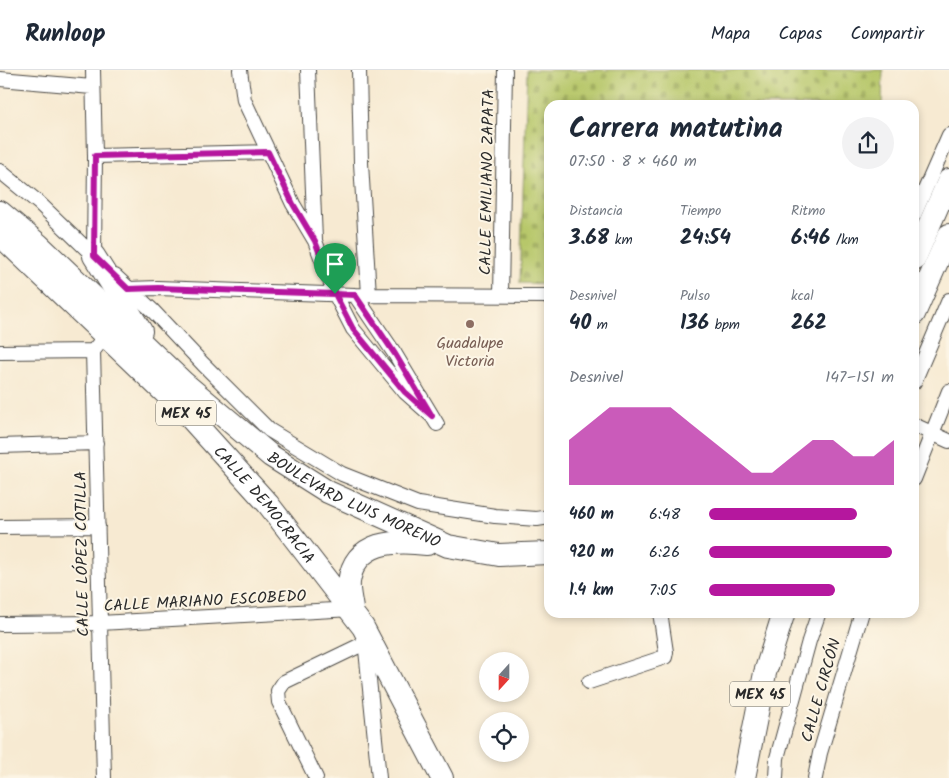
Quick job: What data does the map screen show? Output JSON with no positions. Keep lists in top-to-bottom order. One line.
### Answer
{"streets":{"highway":["MEX 45","BOULEVARD LUIS MORENO","CALLE DEMOCRACIA"],"street":["CALLE EMILIANO ZAPATA","CALLE LÓPEZ COTILLA","CALLE MARIANO ESCOBEDO","CALLE CIRCÓN"]},"crossings":[["MEX 45","BOULEVARD LUIS MORENO"],["MEX 45","CALLE DEMOCRACIA"],["MEX 45","CALLE MARIANO ESCOBEDO"],["CALLE DEMOCRACIA","CALLE LÓPEZ COTILLA"],["CALLE DEMOCRACIA","CALLE MARIANO ESCOBEDO"],["CALLE LÓPEZ COTILLA","CALLE MARIANO ESCOBEDO"]],"places":["Guadalupe Victoria"],"north":"bottom","page":{"header":"Runloop","nav":["Mapa","Capas","Compartir"],"heading":["Carrera matutina","07:50 · 8 × 460 m"],"stats":[["Distancia","3.68 km"],["Tiempo","24:54"],["Ritmo","6:46 /km"],["Desnivel","40 m"],["Pulso","136 bpm"],["kcal","262"]],"chart":["Desnivel","147–151 m"],"list":[{"name":"460 m","note":"6:48"},{"name":"920 m","note":"6:26"},{"name":"1.4 km","note":"7:05"}]}}
